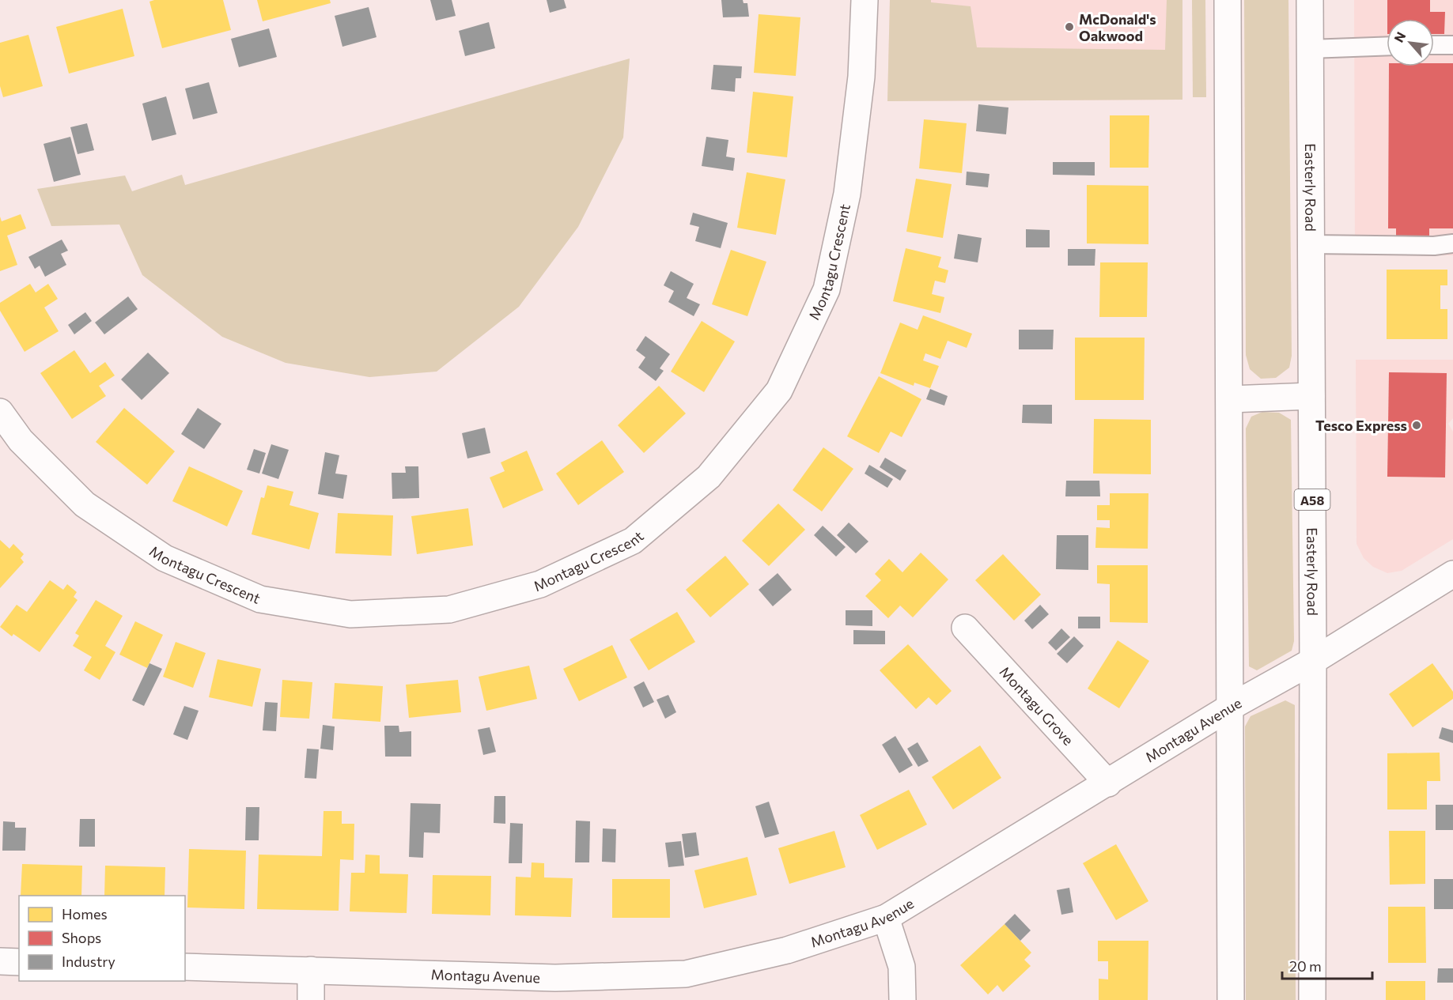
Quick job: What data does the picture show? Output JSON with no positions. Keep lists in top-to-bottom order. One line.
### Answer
{"streets":{"street":["Easterly Road","Montagu Crescent","A58","Montagu Grove","Montagu Avenue"]},"crossings":[["Easterly Road","Montagu Avenue"],["Montagu Grove","Montagu Avenue"]],"places":["McDonald's Oakwood","Tesco Express"],"legend":["Homes","Shops","Industry"],"scale_bar":"20 m","north":"top left"}
